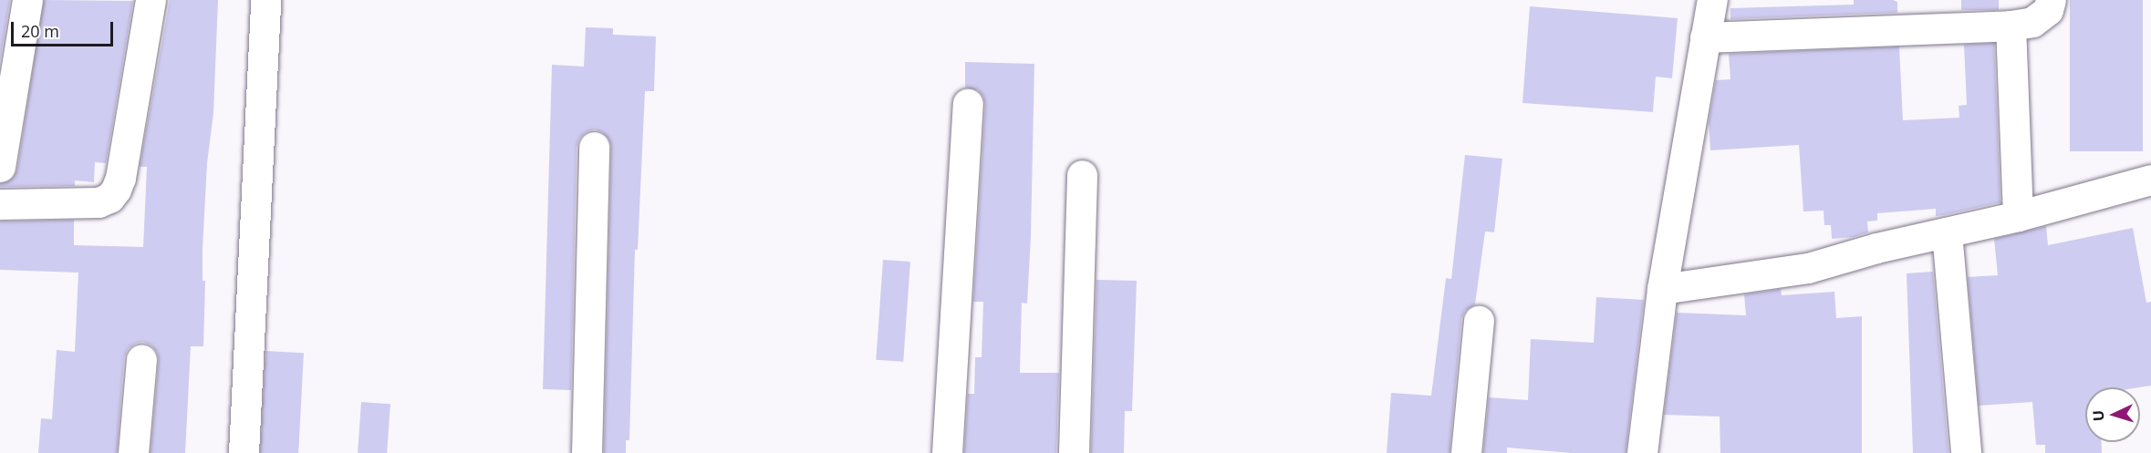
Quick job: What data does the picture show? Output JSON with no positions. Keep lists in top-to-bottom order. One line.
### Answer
{"scale_bar":"20 m","north":"left"}
